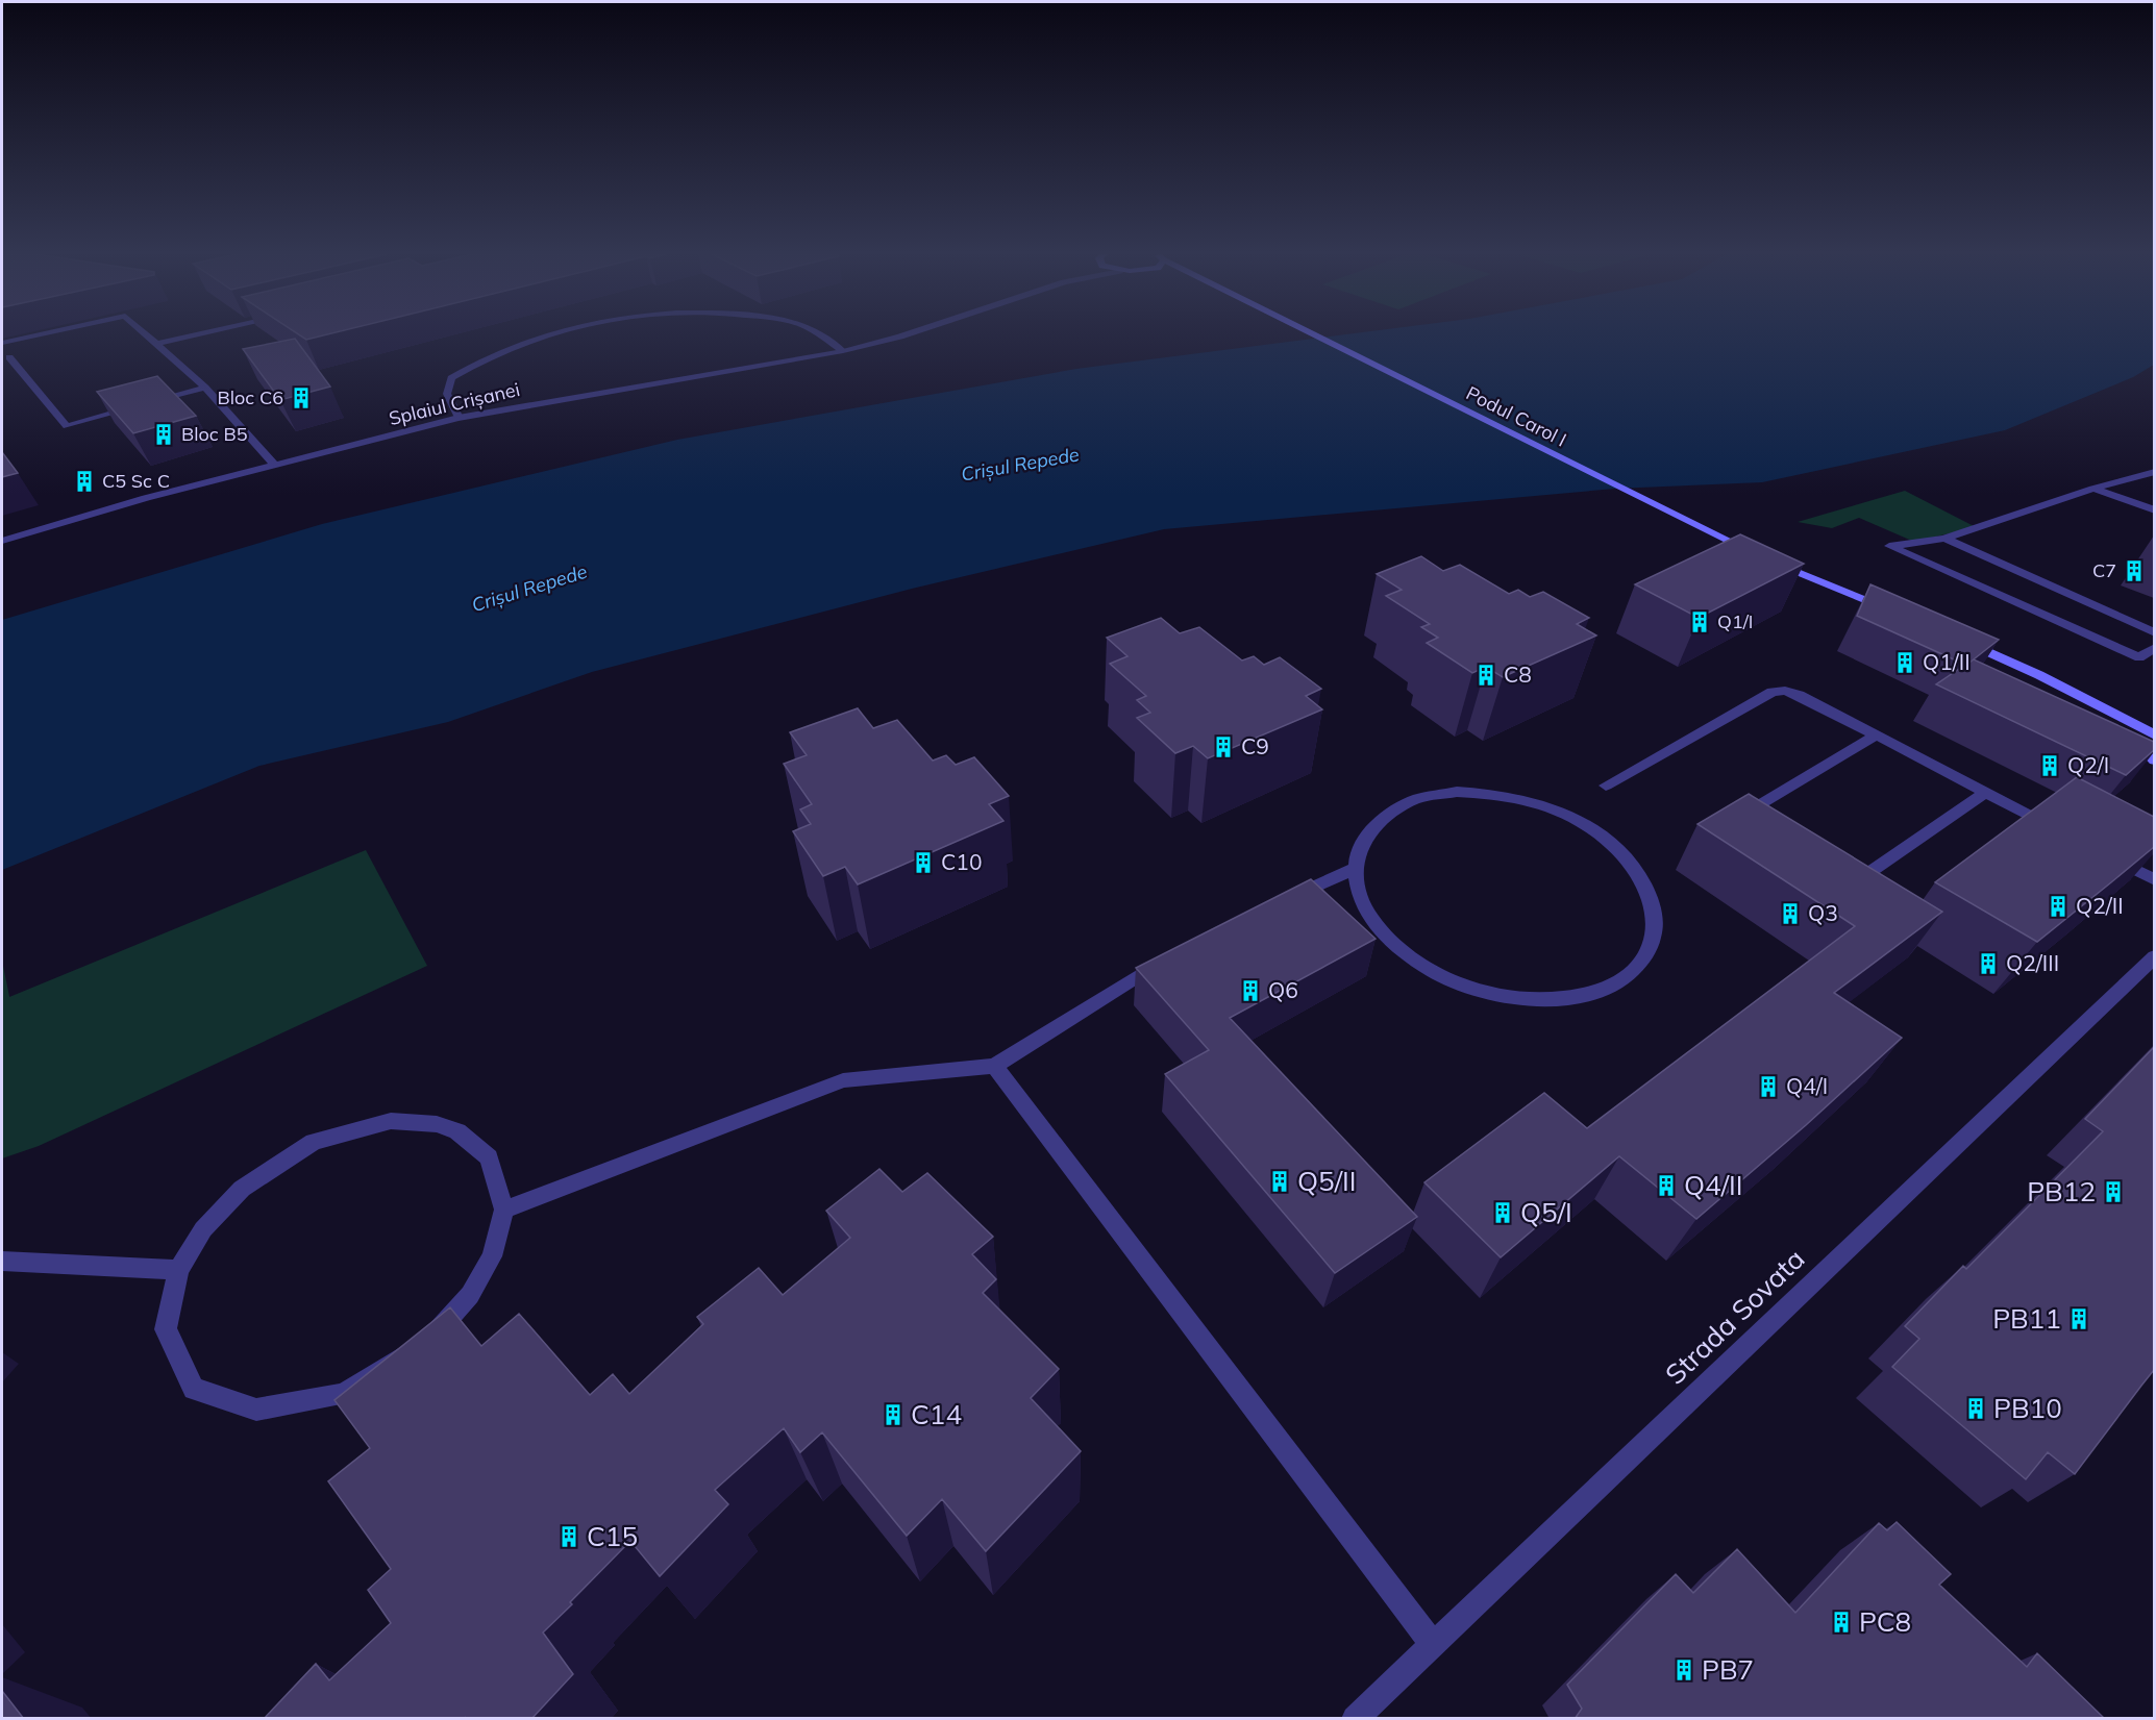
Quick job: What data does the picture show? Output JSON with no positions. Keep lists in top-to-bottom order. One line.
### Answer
{"streets":{"street":["Splaiul Crișanei","Podul Carol I","Strada Sovata"]},"water":["Crișul Repede"],"places":{"building":["Bloc C6","Bloc B5","C5 Sc C","C7","Q1/I","Q1/II","C8","C9","Q2/I","C10","Q2/II","Q3","Q2/III","Q6","Q4/I","Q5/II","Q4/II","PB12","Q5/I","PB11","PB10","C14","C15","PC8","PB7"]}}
